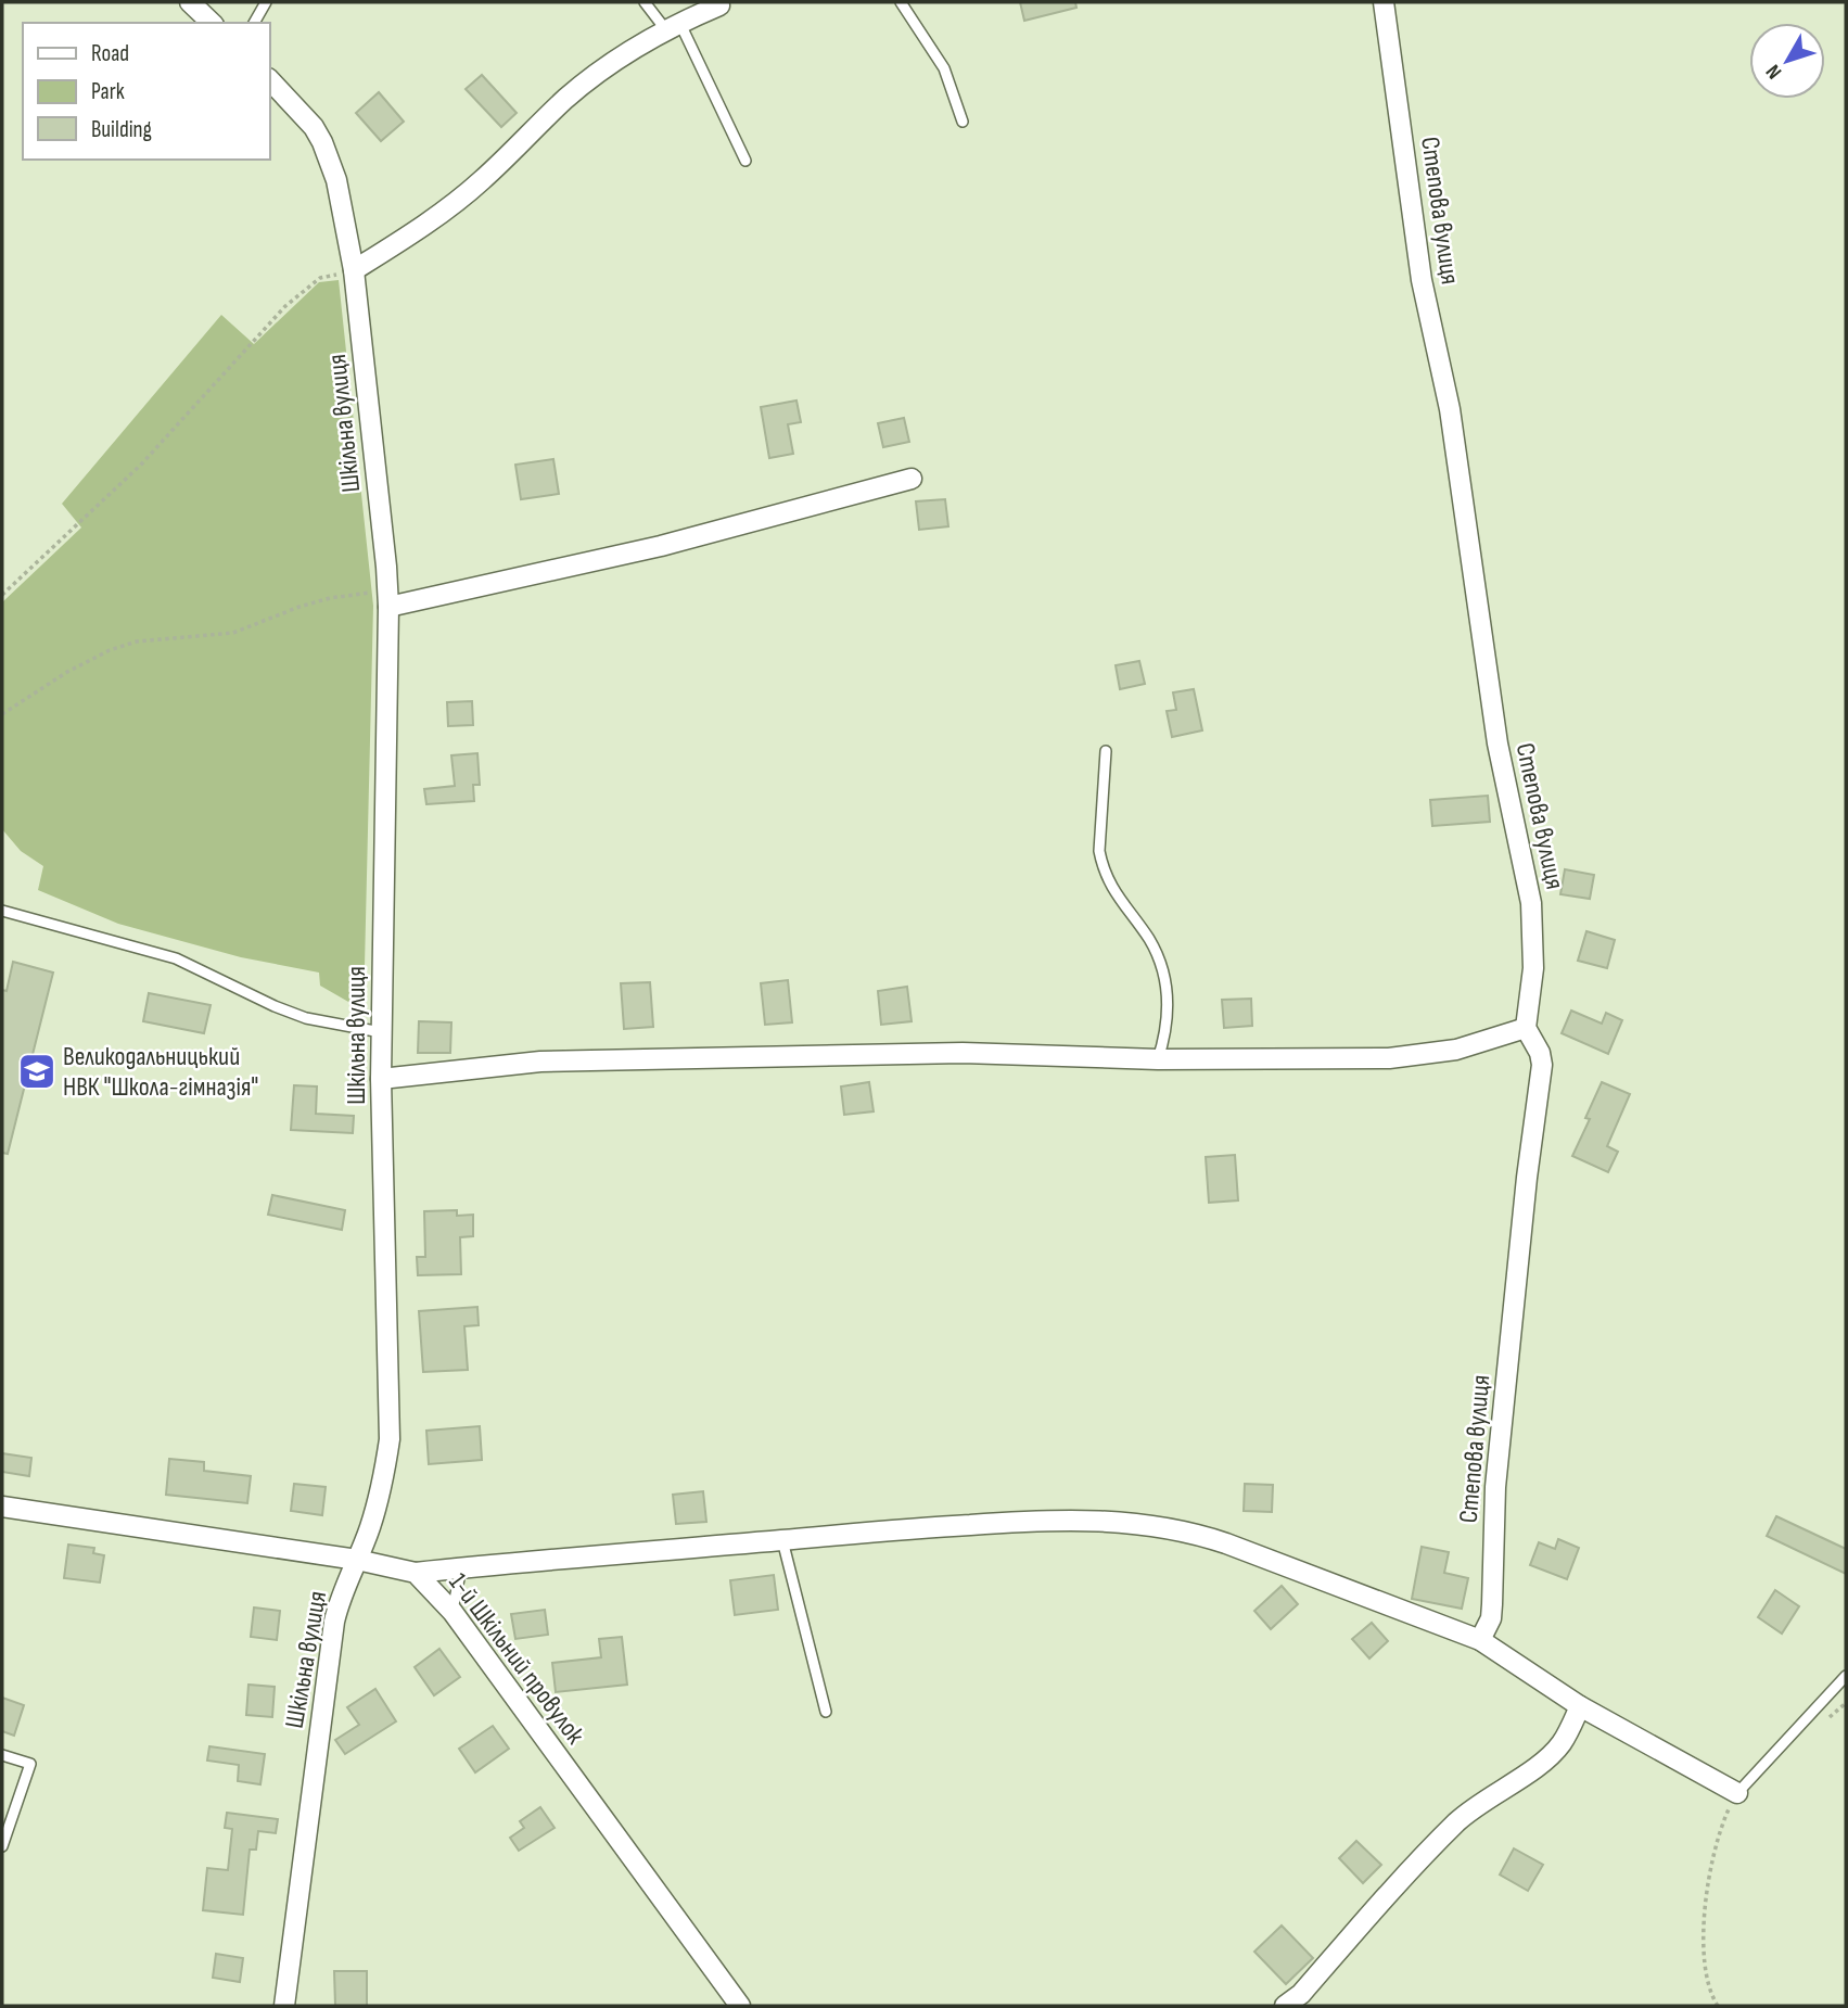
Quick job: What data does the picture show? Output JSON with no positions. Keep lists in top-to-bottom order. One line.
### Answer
{"streets":{"street":["Степова вулиця","Шкільна вулиця","1-й Шкільний провулок"]},"crossings":[["Шкільна вулиця","1-й Шкільний провулок"]],"places":{"school or university":["Великодальницький НВК \"Школа-гімназія\""]},"legend":["Road","Park","Building"],"north":"bottom left"}
